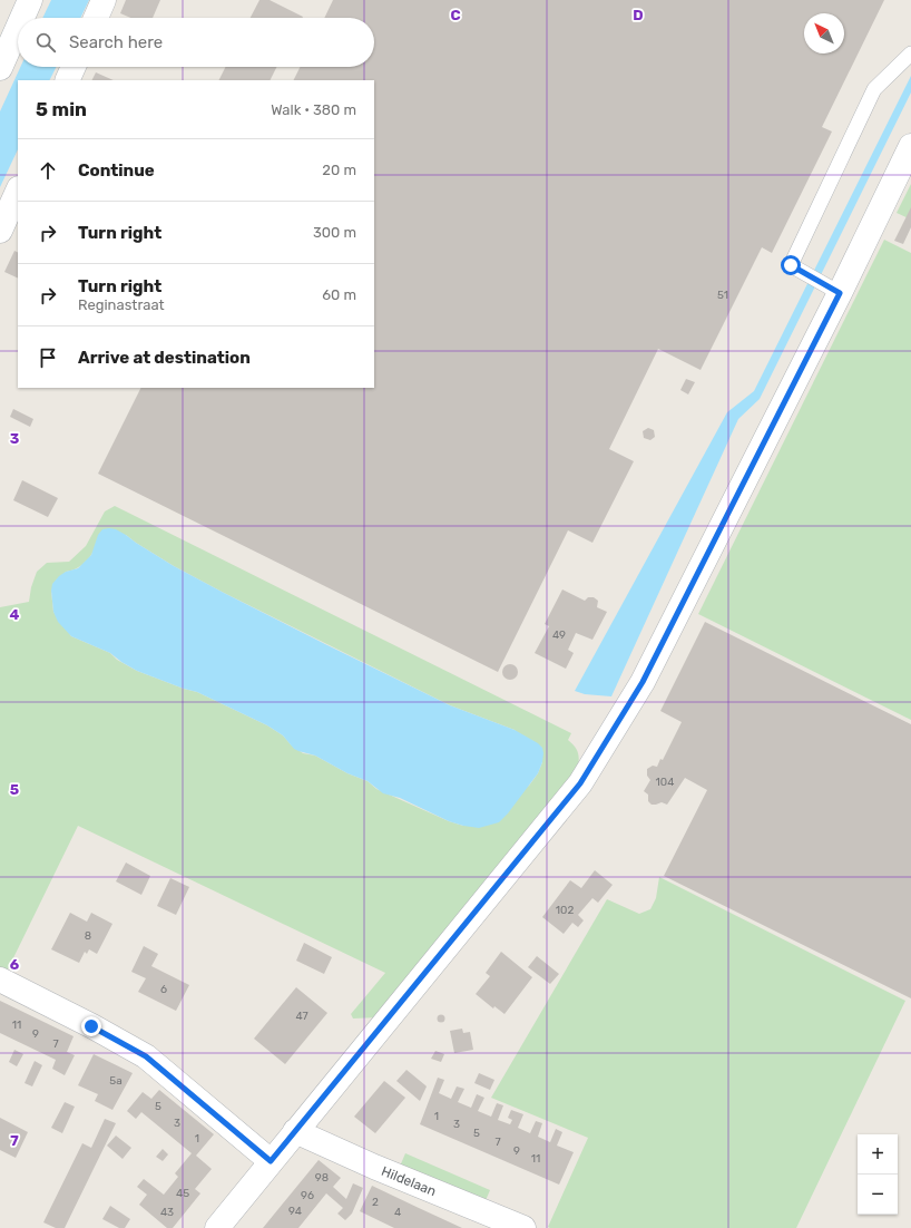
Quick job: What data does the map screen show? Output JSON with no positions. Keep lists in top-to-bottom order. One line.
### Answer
{"streets":{"street":["Hildelaan"]},"house_numbers":["51","49","104","102","8","6","47","11","9","7","5a","5","1","3","3","5","1","7","9","11","98","45","96","2","94","43","4"],"north":"top left","page":{"search":"Search here","heading":["5 min","Walk · 380 m"],"list":[["Continue","20 m"],["Turn right","300 m"],["Turn right","Reginastraat","60 m"],"Arrive at destination"],"map_buttons":["+","−"]},"grid":{"columns":["C","D"],"rows":["3","4","5","6","7"]}}
